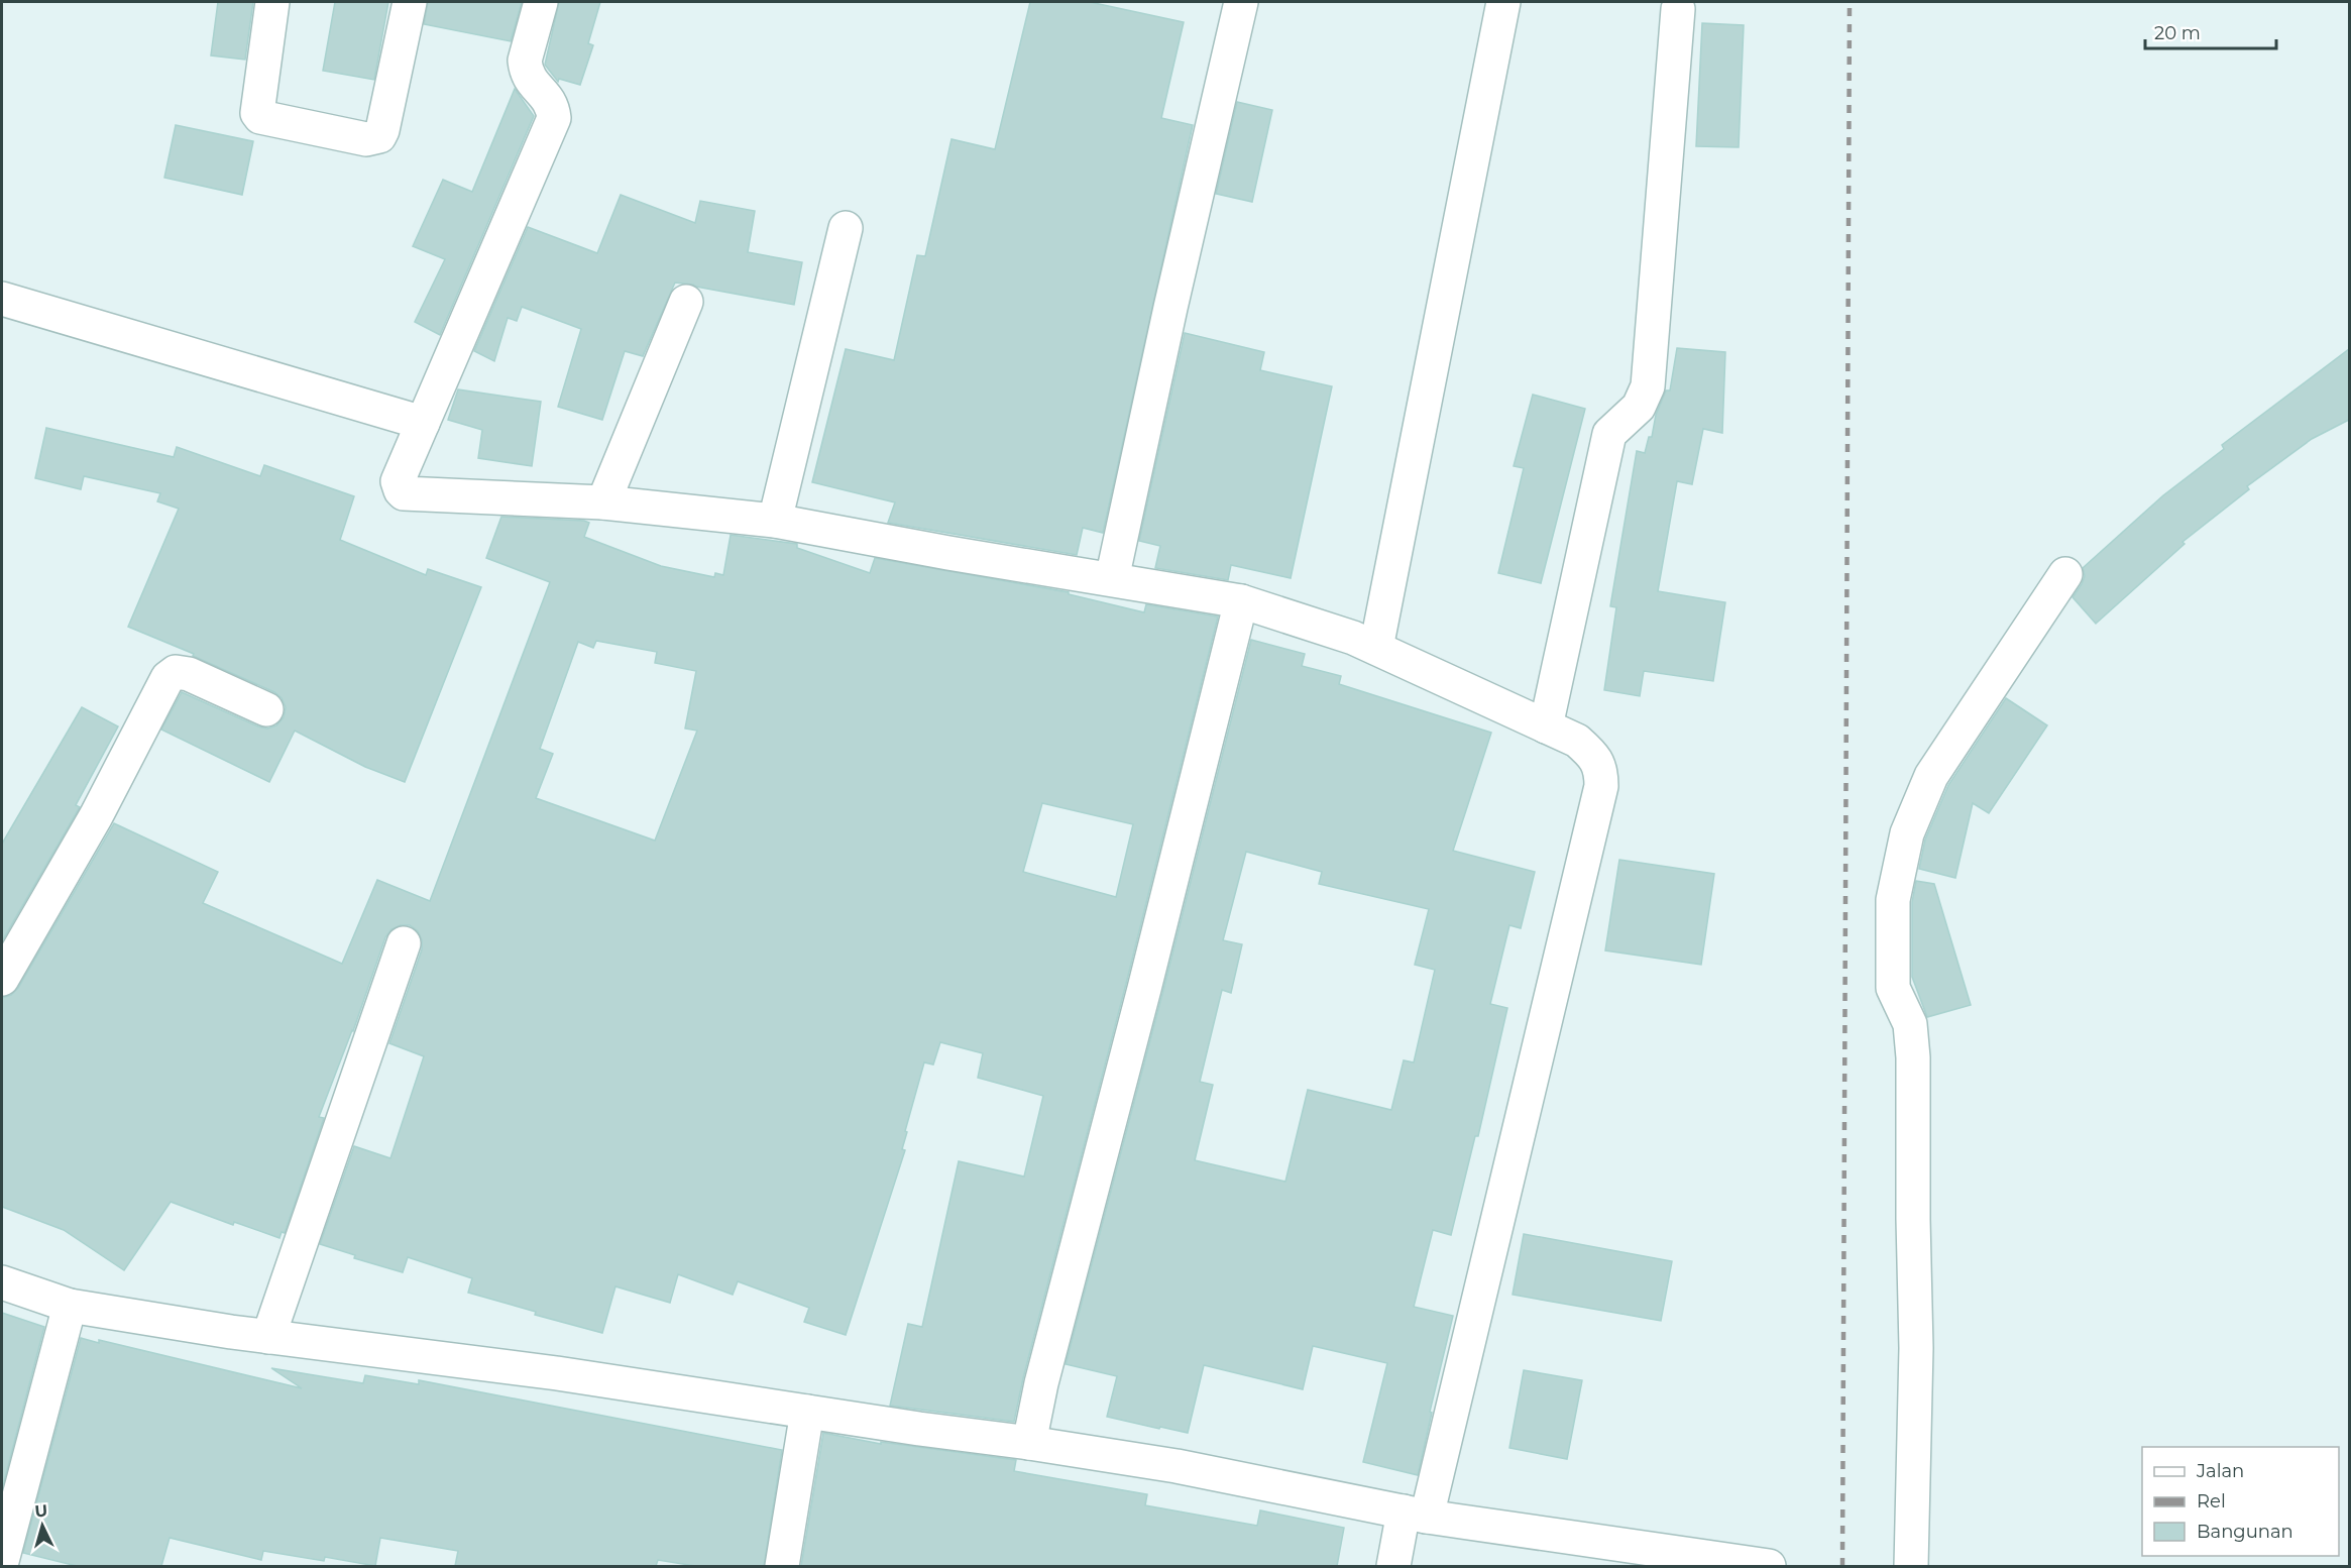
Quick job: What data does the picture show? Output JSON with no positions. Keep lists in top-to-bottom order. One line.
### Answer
{"legend":["Jalan","Rel","Bangunan"],"scale_bar":"20 m","north":"top"}
